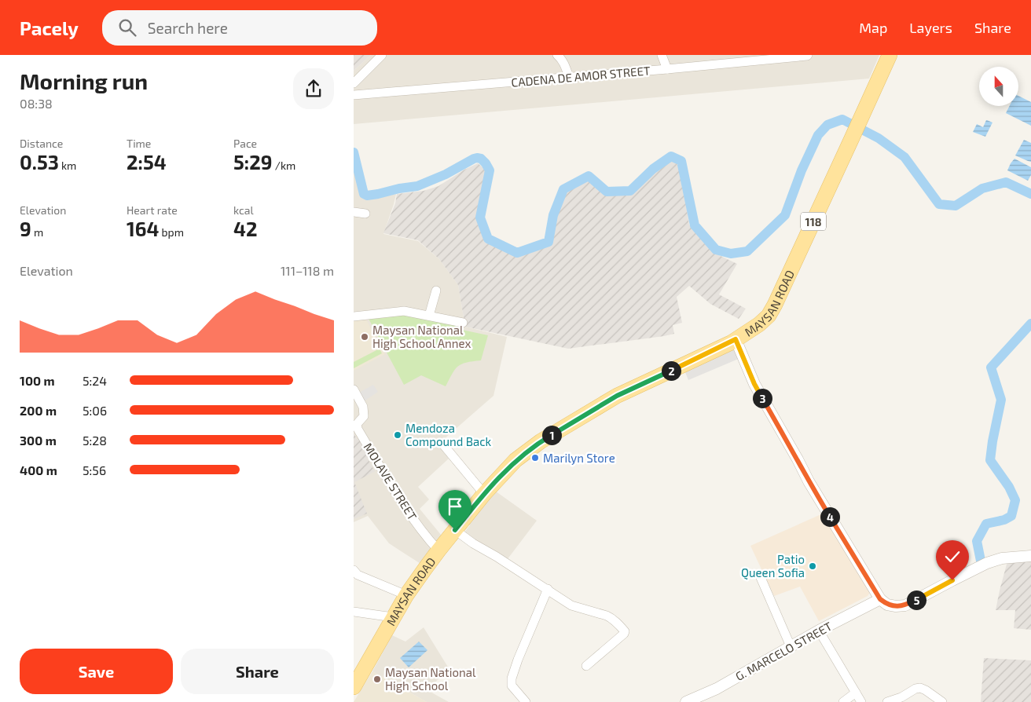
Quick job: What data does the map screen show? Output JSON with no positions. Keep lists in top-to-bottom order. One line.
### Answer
{"streets":{"main road":["118","MAYSAN ROAD"],"street":["CADENA DE AMOR STREET","MOLAVE STREET","G. MARCELO STREET"]},"crossings":[["MAYSAN ROAD","MOLAVE STREET"]],"places":["Maysan National High School Annex","Mendoza Compound Back","Marilyn Store","Patio Queen Sofia","Maysan National High School"],"north":"top","page":{"header":"Pacely","search":"Search here","nav":["Map","Layers","Share"],"heading":["Morning run","08:38"],"stats":[["Distance","0.53 km"],["Time","2:54"],["Pace","5:29 /km"],["Elevation","9 m"],["Heart rate","164 bpm"],["kcal","42"]],"chart":["Elevation","111–118 m"],"pins":["2","3","1","4","5"],"list":[{"name":"100 m","note":"5:24"},{"name":"200 m","note":"5:06"},{"name":"300 m","note":"5:28"},{"name":"400 m","note":"5:56"}],"buttons":["Save","Share"]}}
